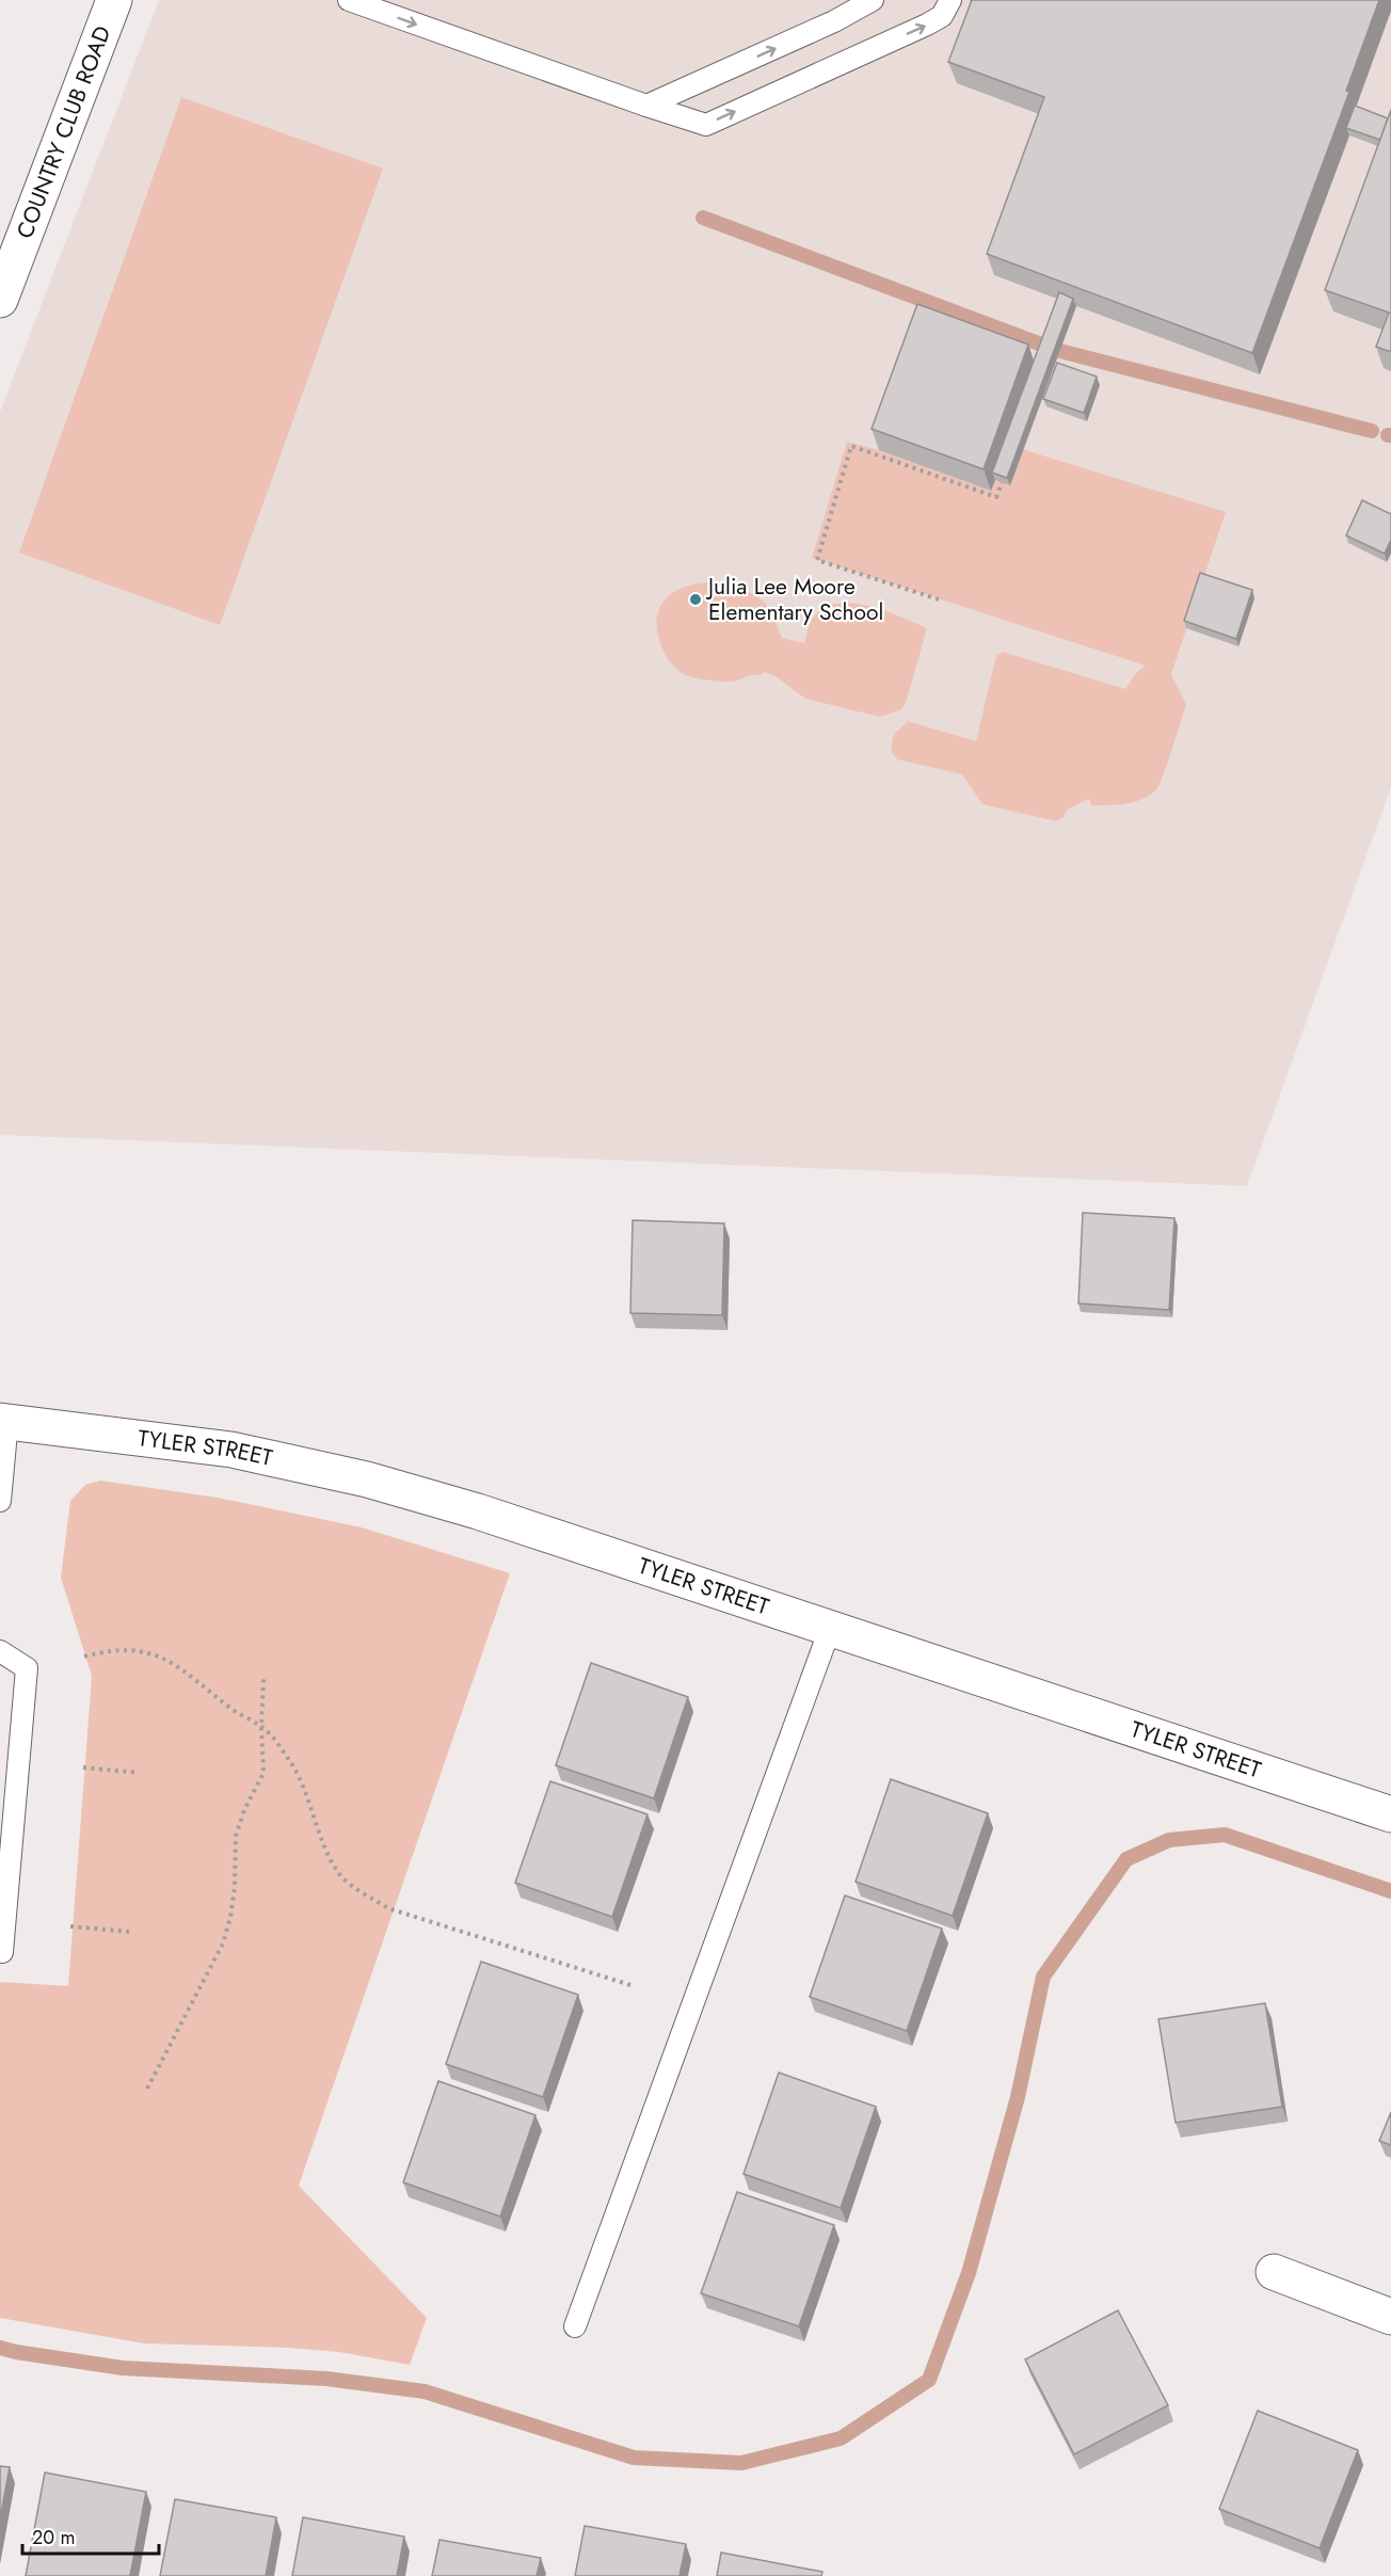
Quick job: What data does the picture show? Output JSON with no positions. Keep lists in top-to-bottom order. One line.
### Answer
{"streets":{"street":["COUNTRY CLUB ROAD","TYLER STREET"]},"places":["Julia Lee Moore Elementary School"],"scale_bar":"20 m"}
